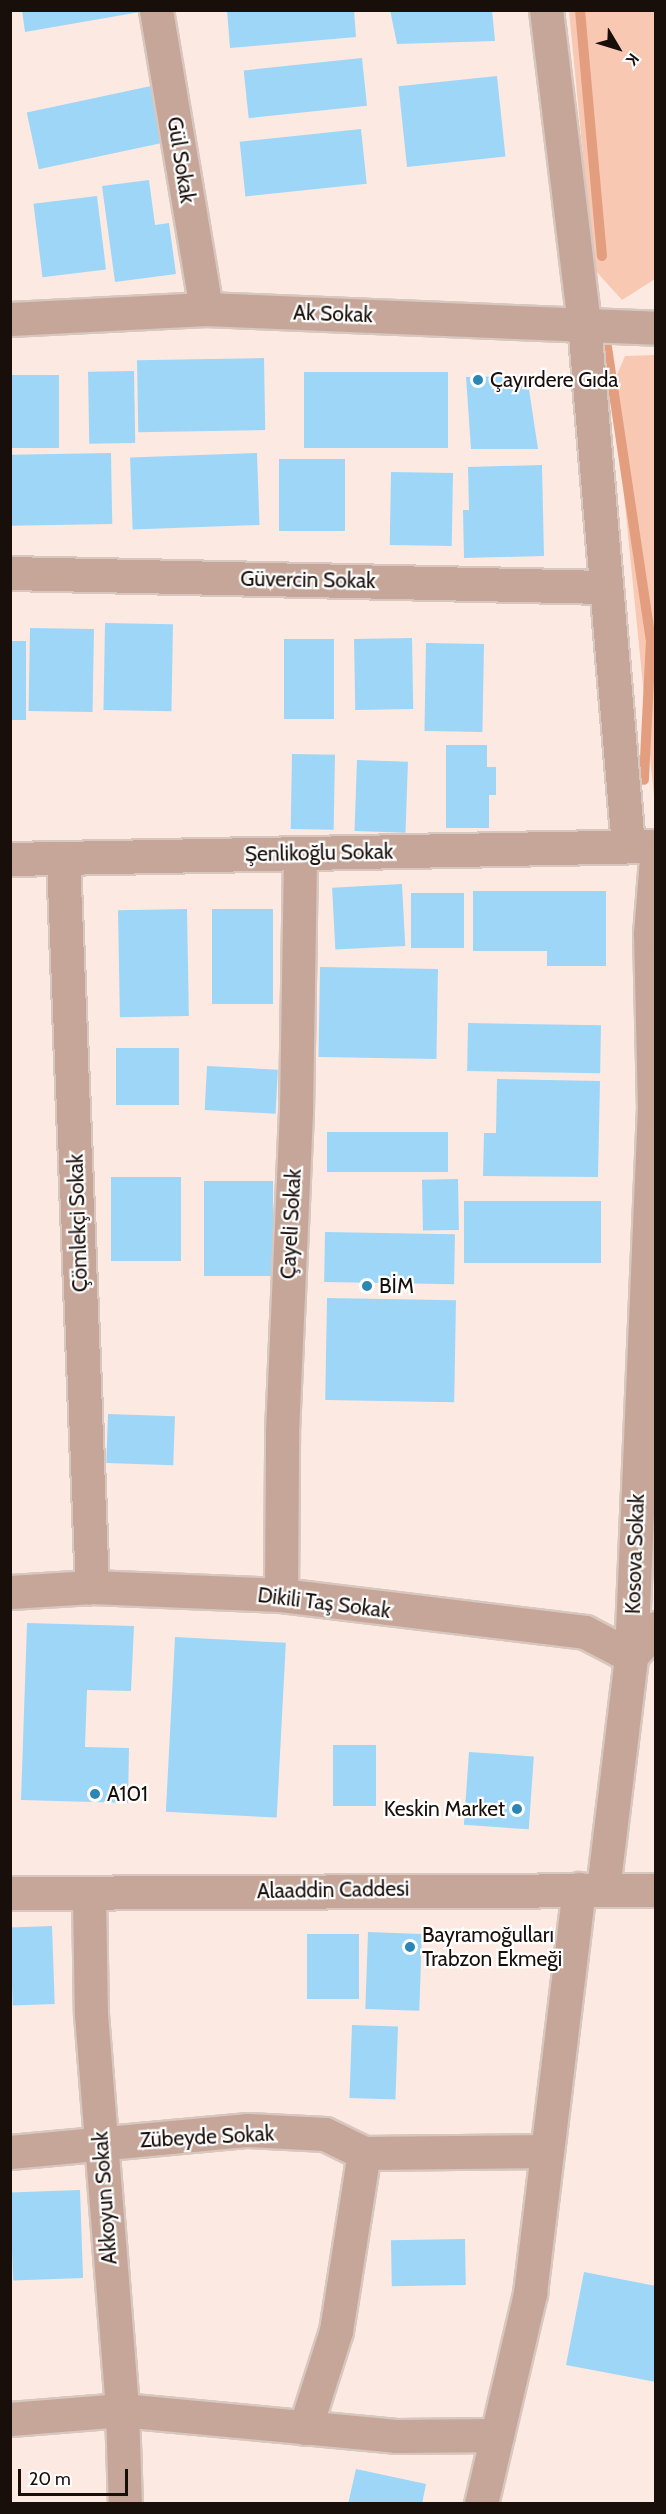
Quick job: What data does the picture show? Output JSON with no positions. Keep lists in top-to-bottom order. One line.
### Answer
{"streets":{"street":["Gül Sokak","Ak Sokak","Güvercin Sokak","Şenlikoğlu Sokak","Çömlekçi Sokak","Çayeli Sokak","Kosova Sokak","Dikili Taş Sokak","Alaaddin Caddesi","Zübeyde Sokak","Akkoyun Sokak"]},"crossings":[["Gül Sokak","Ak Sokak"],["Ak Sokak","Kosova Sokak"],["Güvercin Sokak","Kosova Sokak"],["Şenlikoğlu Sokak","Çömlekçi Sokak"],["Şenlikoğlu Sokak","Çayeli Sokak"],["Şenlikoğlu Sokak","Kosova Sokak"],["Çömlekçi Sokak","Dikili Taş Sokak"],["Çayeli Sokak","Dikili Taş Sokak"],["Kosova Sokak","Dikili Taş Sokak"],["Kosova Sokak","Alaaddin Caddesi"],["Kosova Sokak","Zübeyde Sokak"],["Alaaddin Caddesi","Akkoyun Sokak"],["Zübeyde Sokak","Akkoyun Sokak"]],"places":["Çayırdere Gıda","BİM","A101","Keskin Market","Bayramoğulları Trabzon Ekmeği"],"scale_bar":"20 m","north":"bottom right"}
